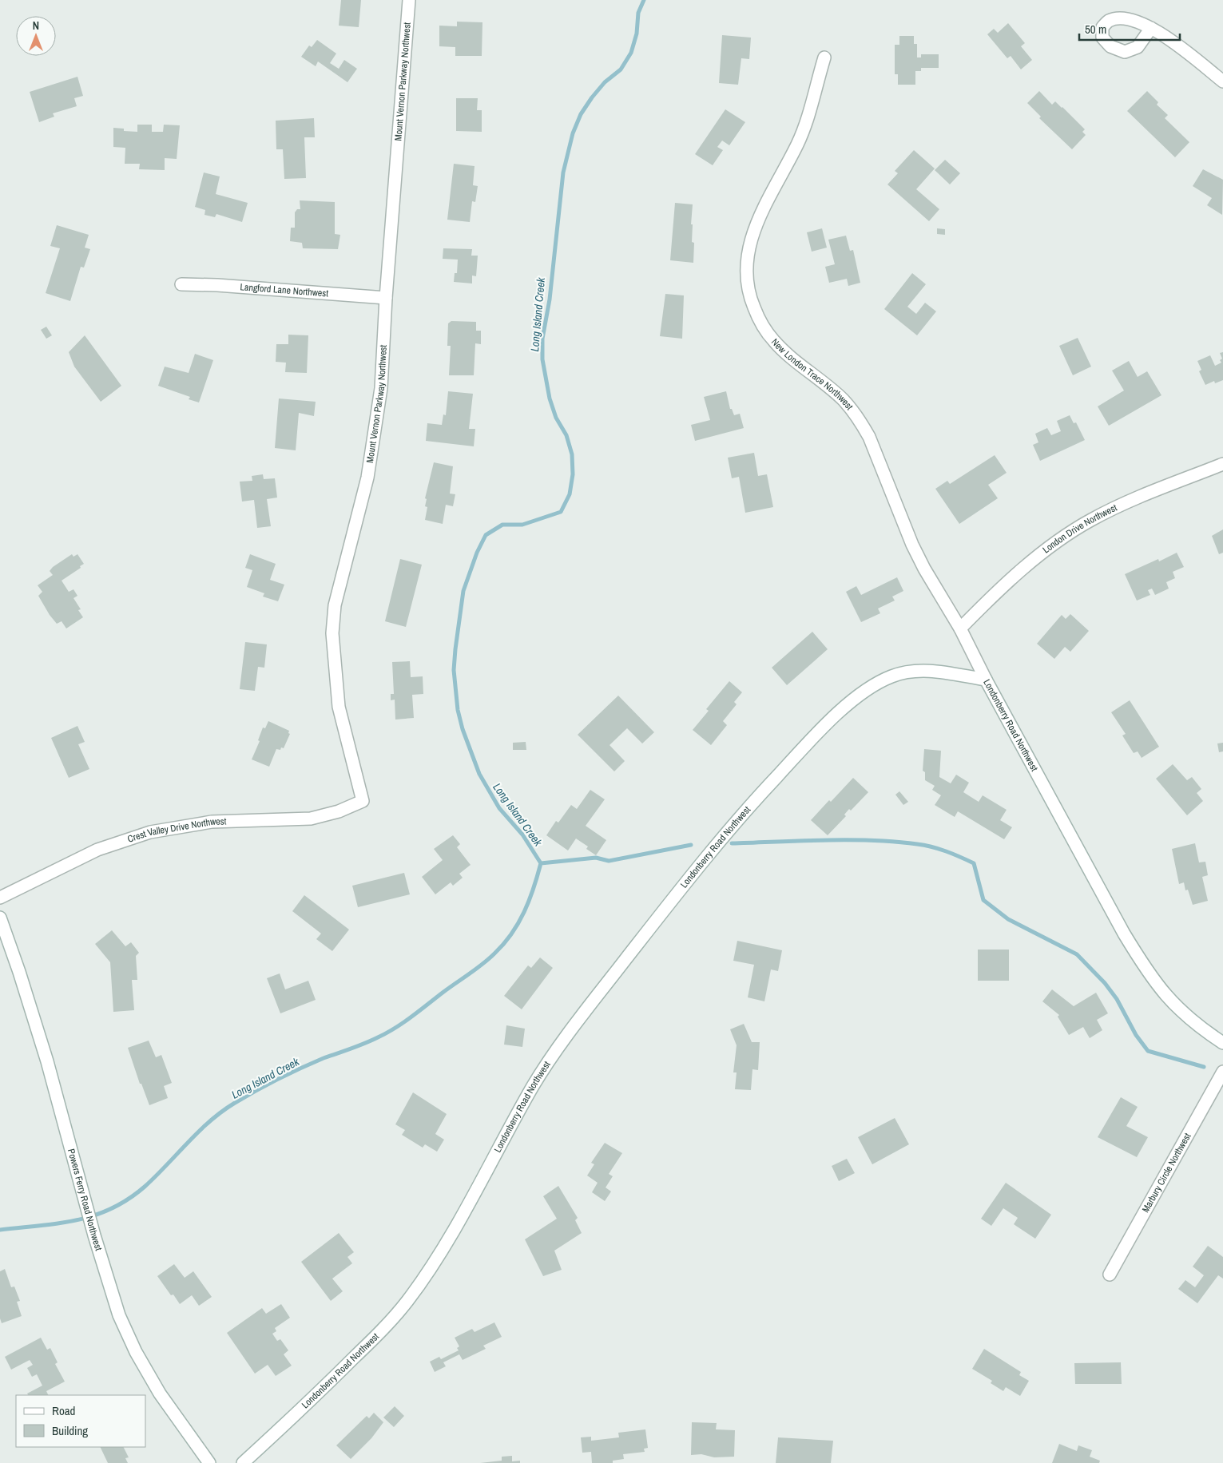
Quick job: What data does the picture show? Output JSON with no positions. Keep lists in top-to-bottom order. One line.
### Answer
{"streets":{"street":["Mount Vernon Parkway Northwest","Langford Lane Northwest","New London Trace Northwest","London Drive Northwest","Londonberry Road Northwest","Crest Valley Drive Northwest","Marbury Circle Northwest","Powers Ferry Road Northwest"]},"crossings":[["Mount Vernon Parkway Northwest","Langford Lane Northwest"],["Mount Vernon Parkway Northwest","Crest Valley Drive Northwest"],["New London Trace Northwest","London Drive Northwest"],["New London Trace Northwest","Londonberry Road Northwest"]],"water":["Long Island Creek"],"legend":["Road","Building"],"scale_bar":"50 m","north":"top"}
